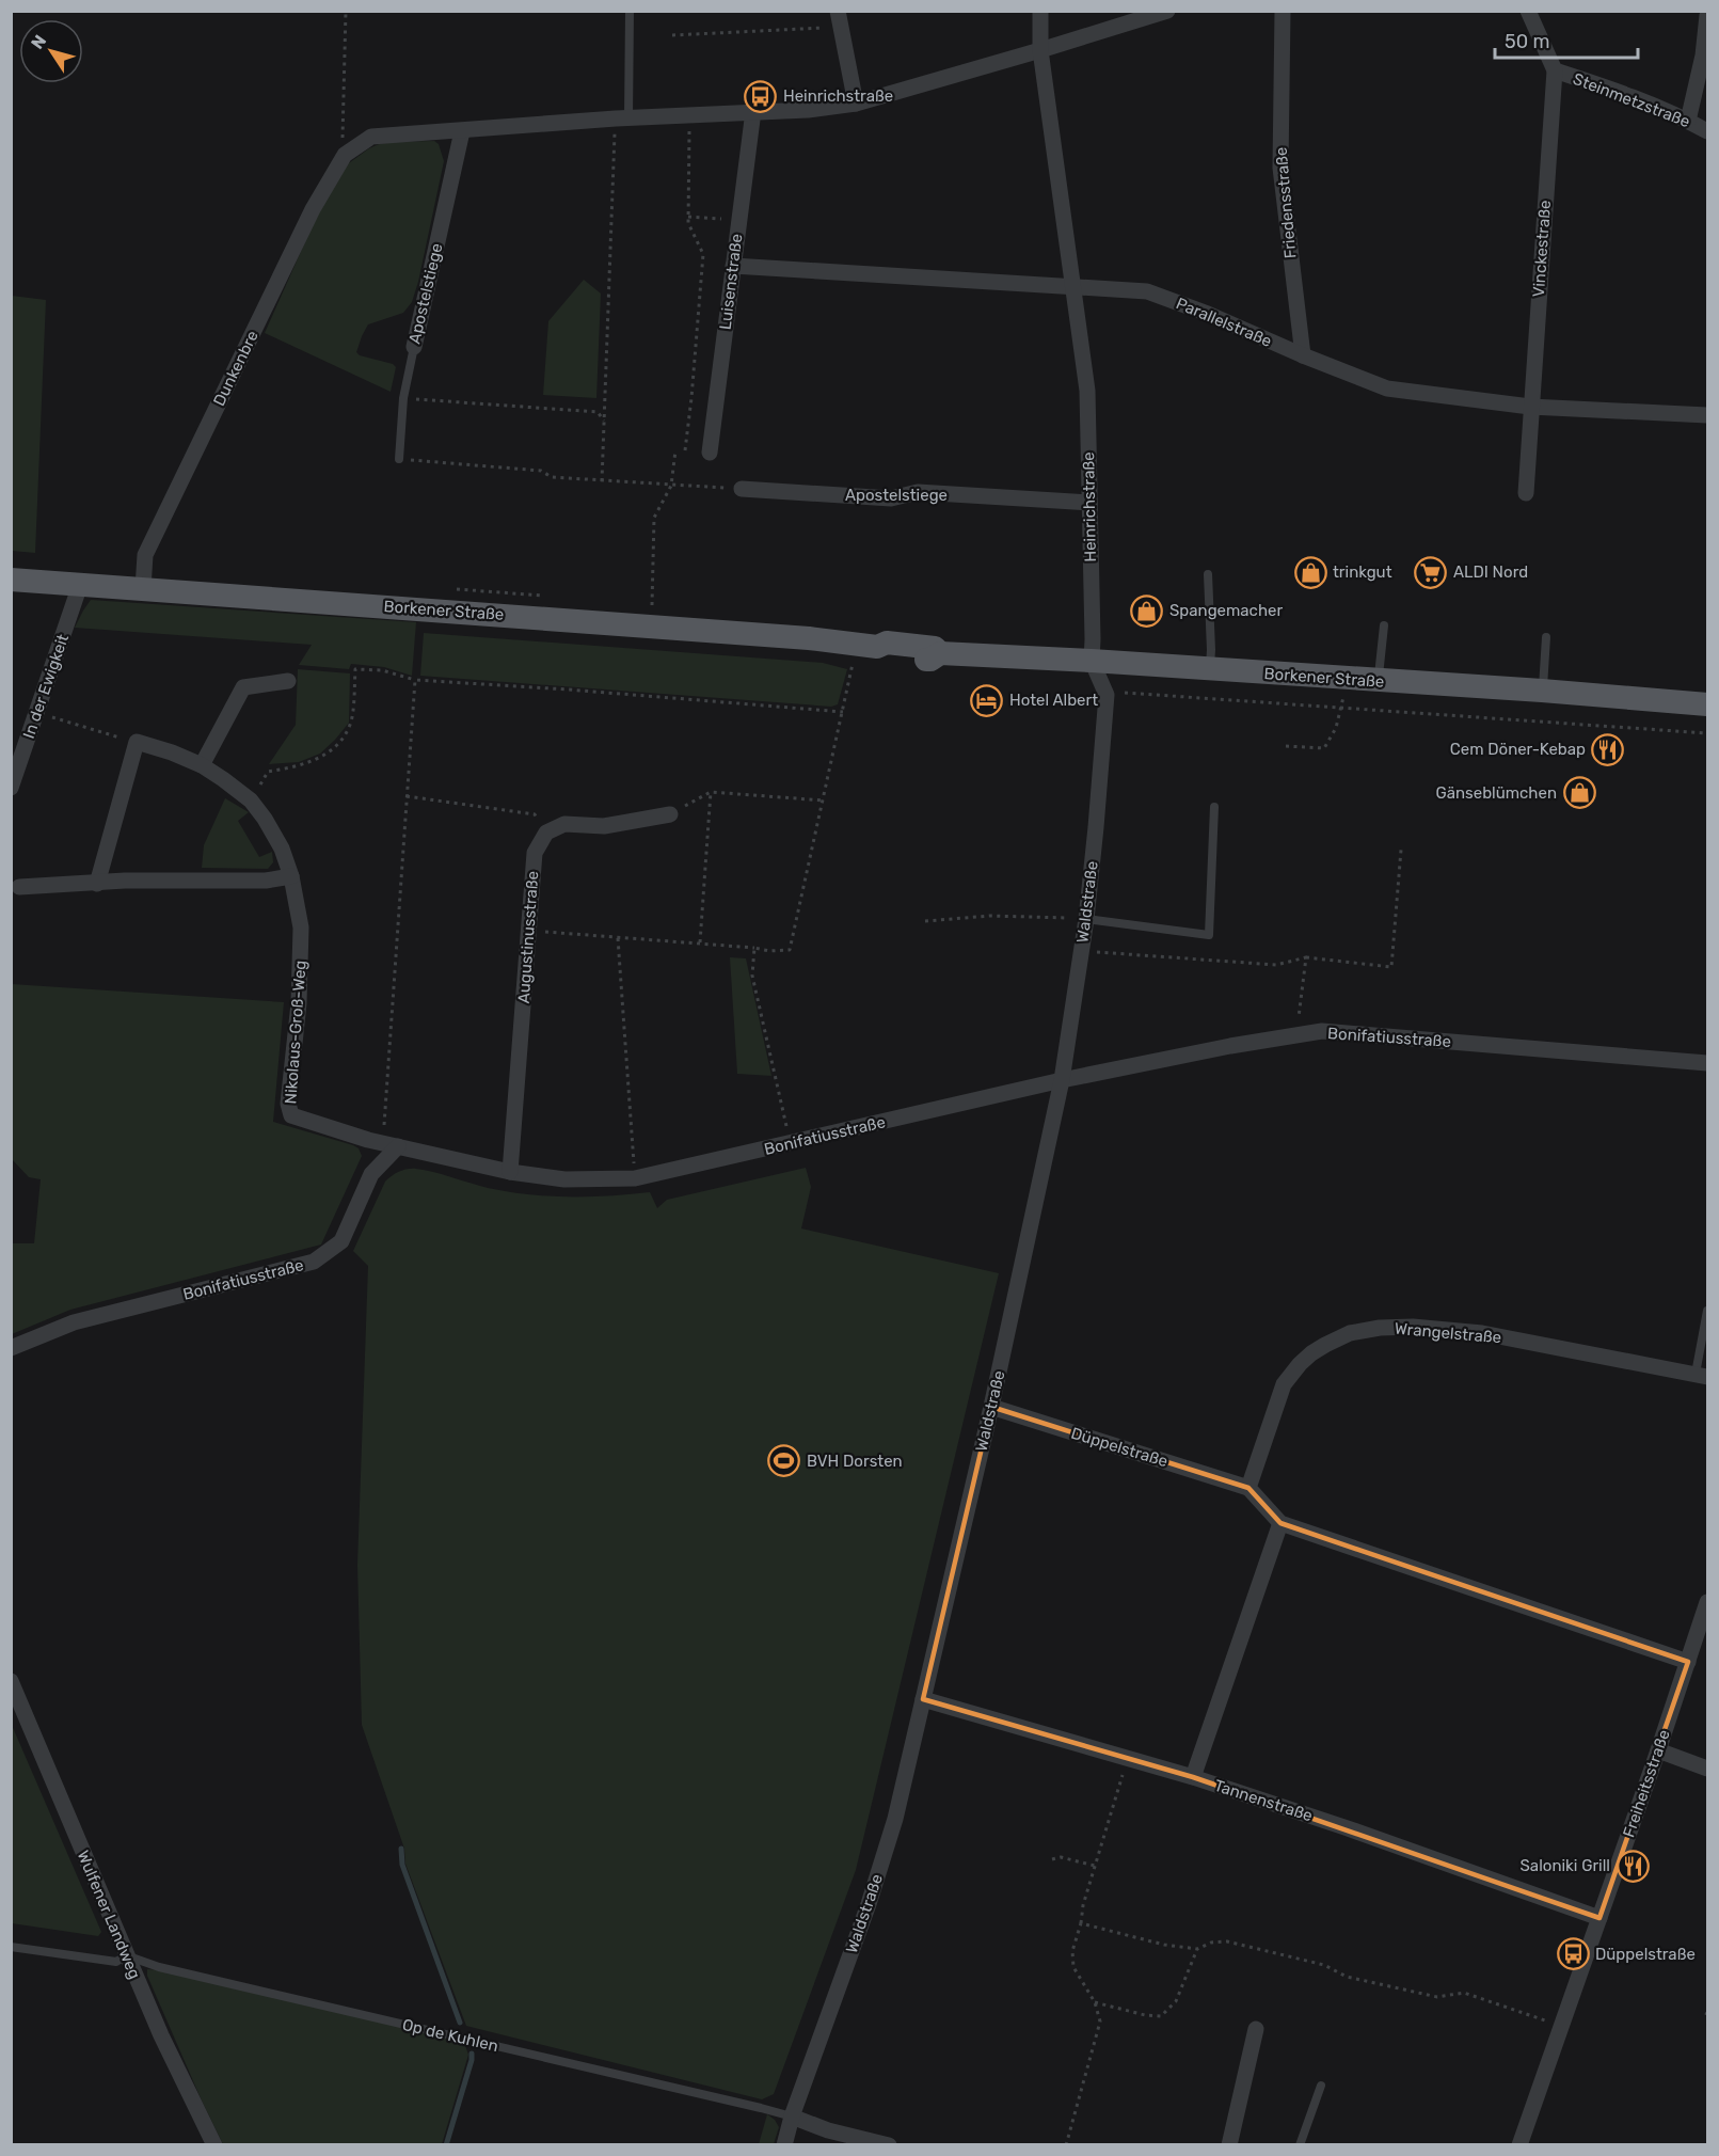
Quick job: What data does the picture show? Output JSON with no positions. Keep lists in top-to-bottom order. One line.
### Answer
{"streets":{"main road":["Borkener Straße"],"street":["Steinmetzstraße","Friedensstraße","Vinckestraße","Luisenstraße","Apostelstiege","Parallelstraße","Dunkenbre","Heinrichstraße","In der Ewigkeit","Waldstraße","Augustinusstraße","Nikolaus-Groß-Weg","Bonifatiusstraße","Wrangelstraße","Düppelstraße","Freiheitsstraße","Tannenstraße","Wulfener Landweg","Op de Kuhlen"]},"crossings":[["Steinmetzstraße","Vinckestraße"],["Friedensstraße","Parallelstraße"],["Vinckestraße","Parallelstraße"],["Luisenstraße","Parallelstraße"],["Apostelstiege","Heinrichstraße"],["Parallelstraße","Heinrichstraße"],["Dunkenbre","Borkener Straße"],["Heinrichstraße","Borkener Straße"],["Heinrichstraße","Waldstraße"],["Borkener Straße","In der Ewigkeit"],["Borkener Straße","Waldstraße"],["Waldstraße","Bonifatiusstraße"],["Waldstraße","Düppelstraße"],["Waldstraße","Tannenstraße"],["Waldstraße","Op de Kuhlen"],["Augustinusstraße","Bonifatiusstraße"],["Nikolaus-Groß-Weg","Bonifatiusstraße"],["Wrangelstraße","Düppelstraße"],["Freiheitsstraße","Tannenstraße"],["Wulfener Landweg","Op de Kuhlen"]],"places":{"bus stop":["Heinrichstraße","Düppelstraße"],"shop":["trinkgut","Spangemacher","Gänseblümchen"],"supermarket":["ALDI Nord"],"hotel":["Hotel Albert"],"restaurant":["Cem Döner-Kebap","Saloniki Grill"],"sports":["BVH Dorsten"]},"scale_bar":"50 m","north":"top left"}
